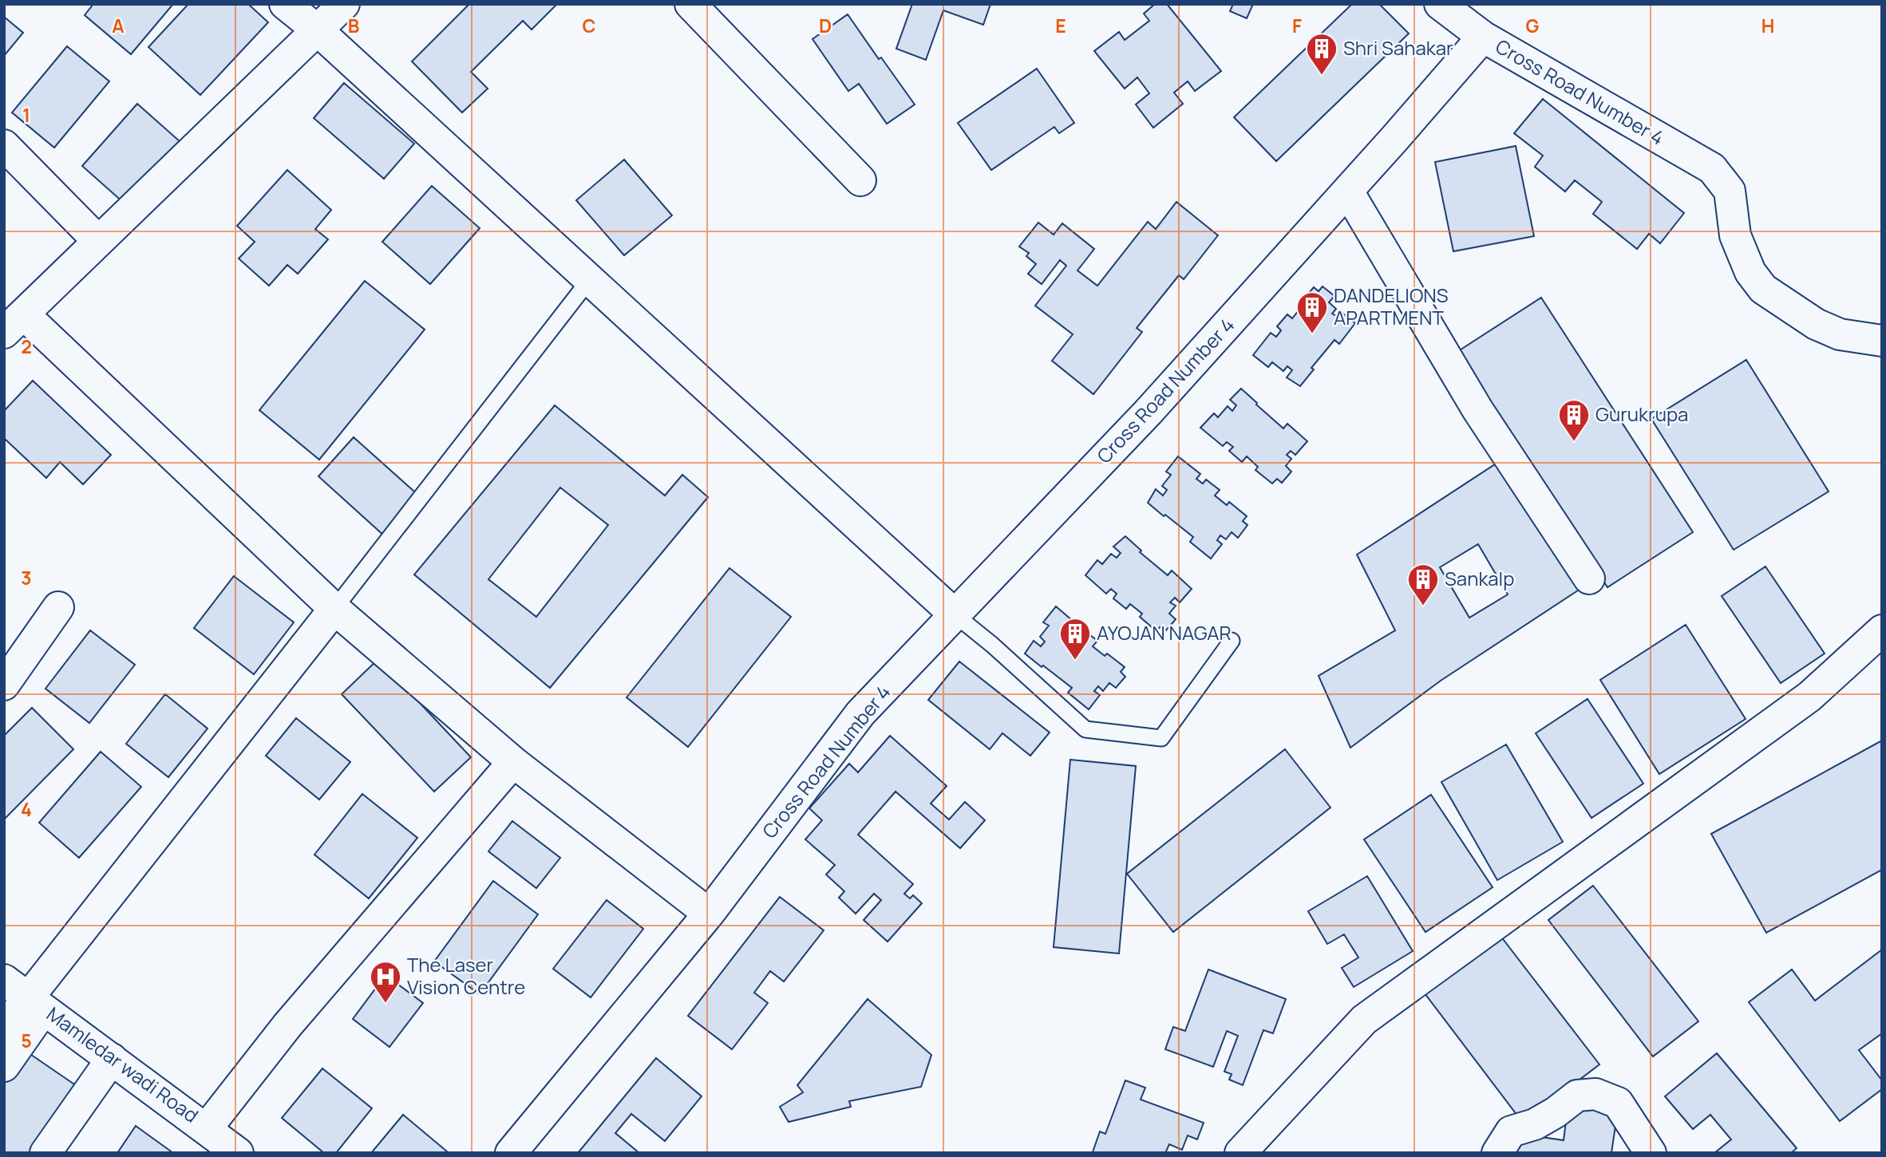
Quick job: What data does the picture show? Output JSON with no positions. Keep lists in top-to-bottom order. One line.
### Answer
{"streets":{"street":["Cross Road Number 4","Mamledar wadi Road"]},"places":{"building":["Shri Sahakar","DANDELIONS APARTMENT","Gurukrupa","Sankalp","AYOJAN NAGAR"],"hospital":["The Laser Vision Centre"]},"grid":{"columns":["A","B","C","D","E","F","G","H"],"rows":["1","2","3","4","5"]}}
